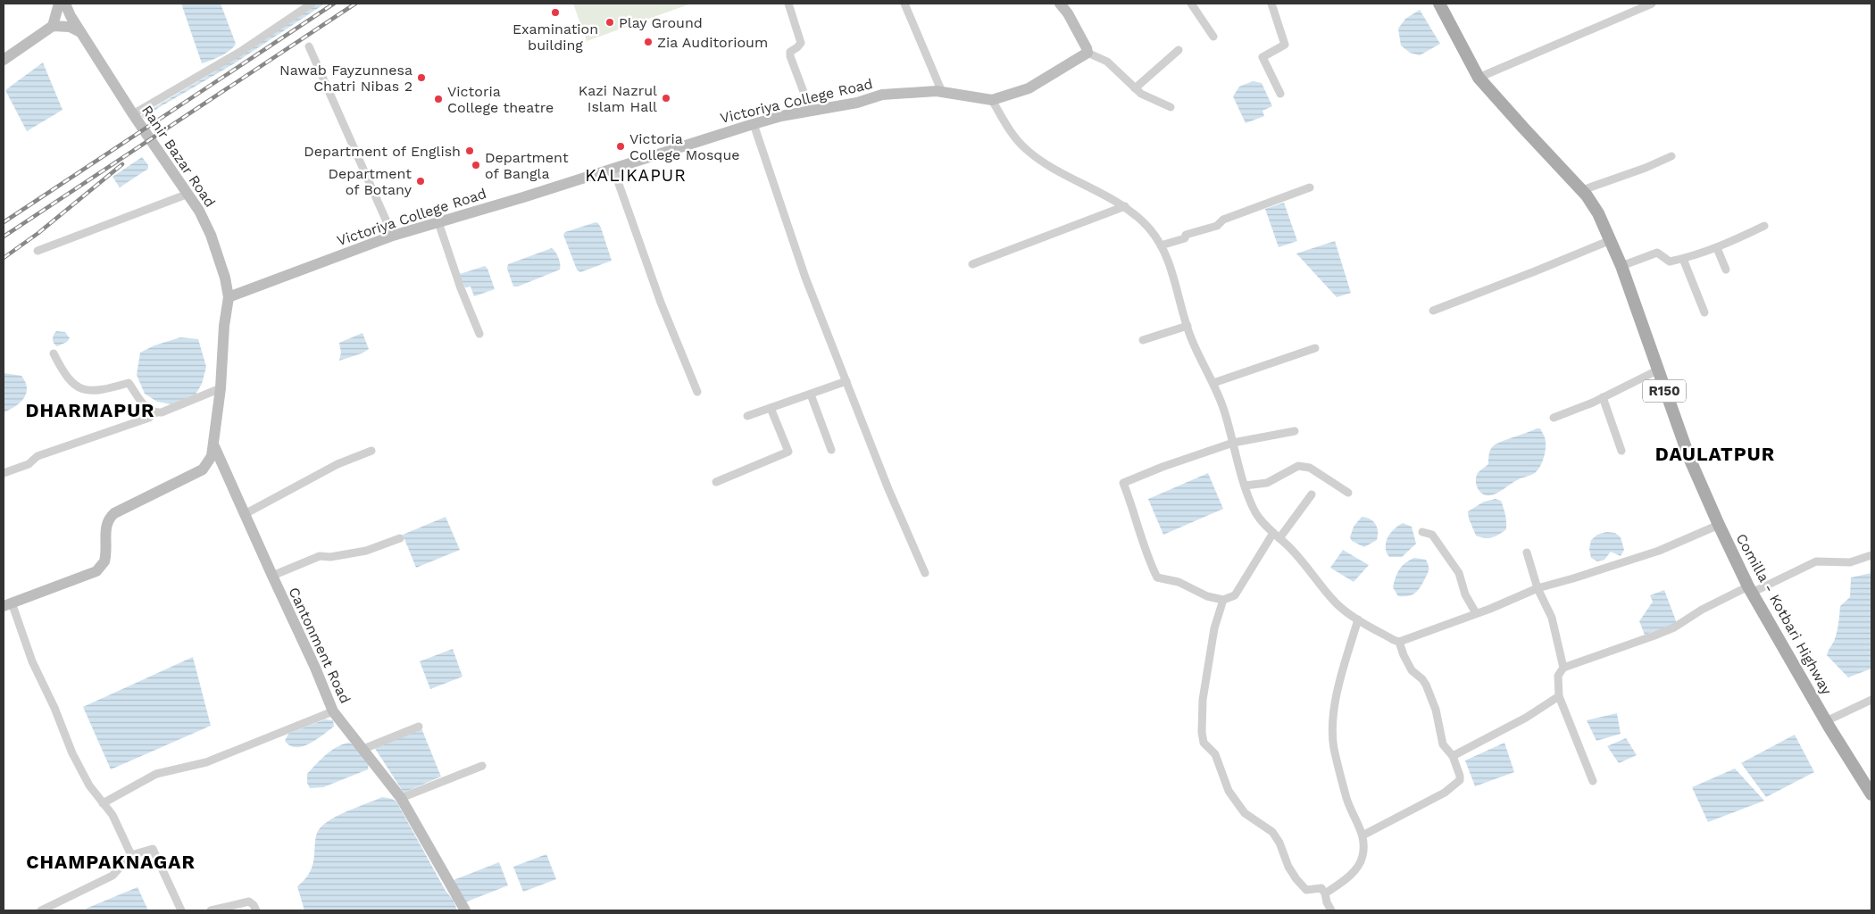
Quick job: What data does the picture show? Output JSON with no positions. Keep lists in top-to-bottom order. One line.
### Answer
{"streets":{"main road":["Victoriya College Road","Ranir Bazar Road","R150","Comilla - Kotbari Highway","Cantonment Road"]},"crossings":[["Victoriya College Road","Ranir Bazar Road"],["Ranir Bazar Road","Cantonment Road"]],"districts":["KALIKAPUR","DHARMAPUR","DAULATPUR","CHAMPAKNAGAR"],"places":["Examination building","Play Ground","Zia Auditorioum","Nawab Fayzunnesa Chatri Nibas 2","Kazi Nazrul Islam Hall","Victoria College theatre","Victoria College Mosque","Department of English","Department of Bangla","Department of Botany"]}
